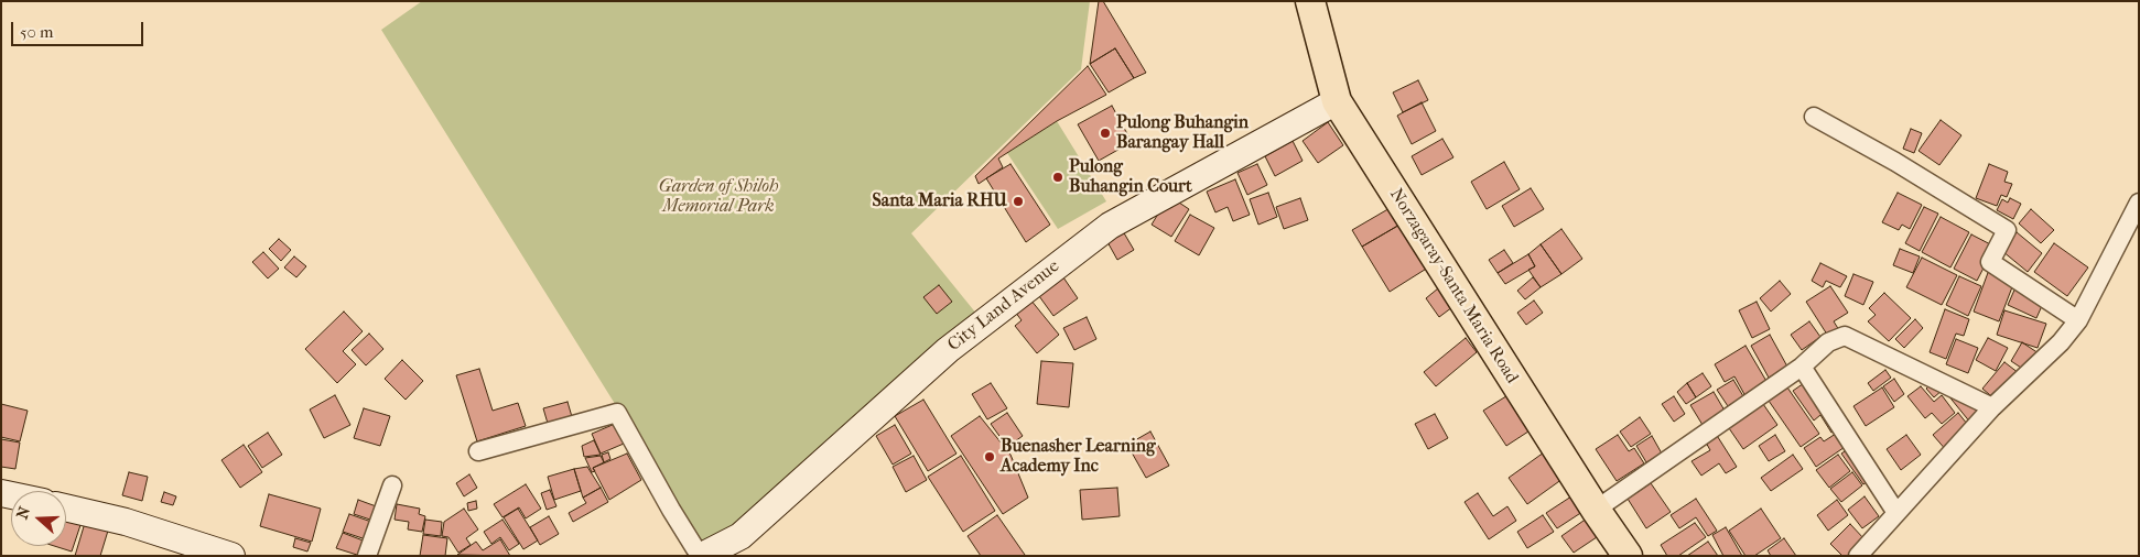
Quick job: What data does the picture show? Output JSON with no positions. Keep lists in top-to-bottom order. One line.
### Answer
{"streets":{"main road":["Norzagaray-Santa Maria Road"],"street":["City Land Avenue"]},"crossings":[["Norzagaray-Santa Maria Road","City Land Avenue"]],"parks":["Garden of Shiloh Memorial Park"],"places":["Pulong Buhangin Barangay Hall","Pulong Buhangin Court","Santa Maria RHU","Buenasher Learning Academy Inc"],"scale_bar":"50 m","north":"left"}
